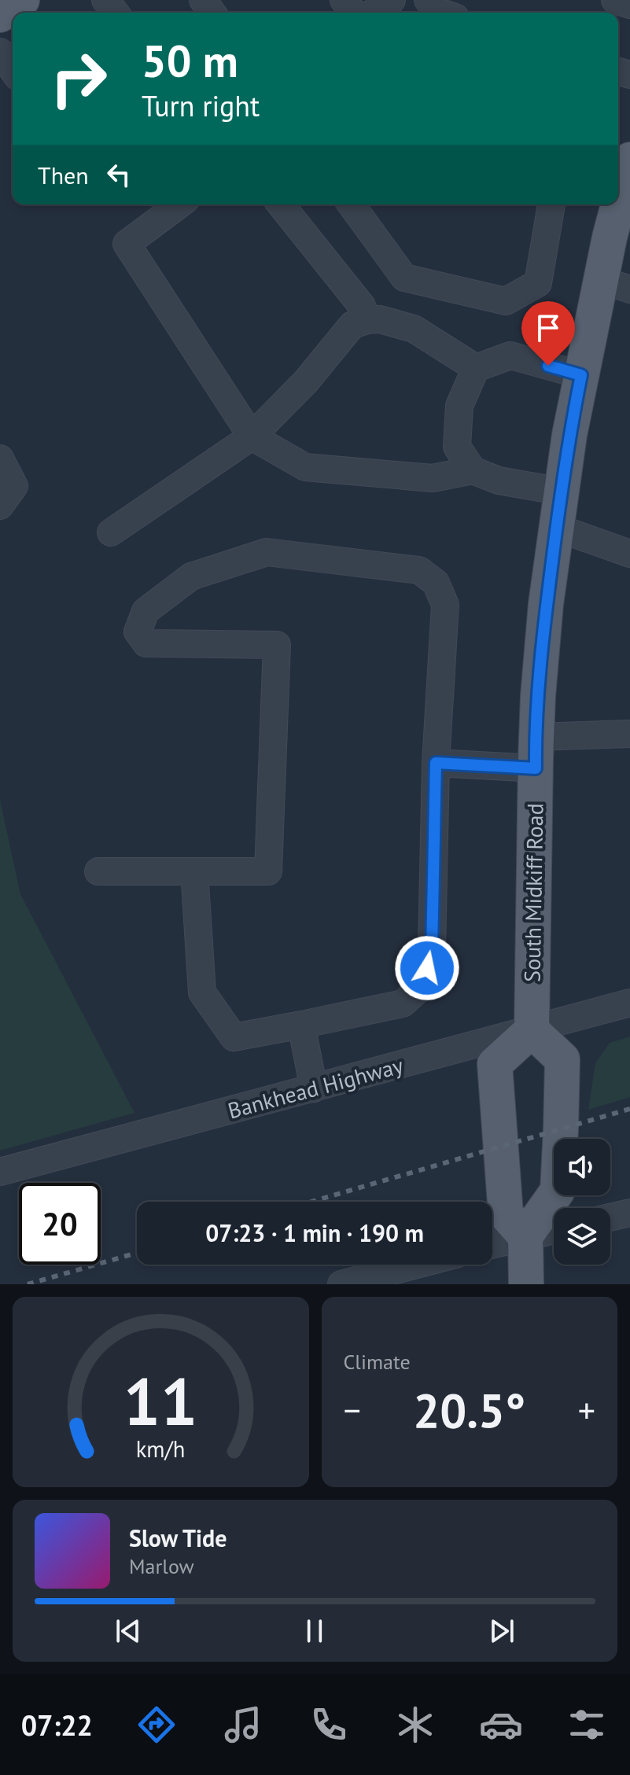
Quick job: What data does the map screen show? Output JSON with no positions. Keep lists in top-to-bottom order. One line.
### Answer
{"streets":{"main road":["South Midkiff Road"],"street":["Bankhead Highway"]},"crossings":[["South Midkiff Road","Bankhead Highway"]],"page":{"turn":["50 m","Turn right"],"then":"Then","limit":"20","trip":"07:23 · 1 min · 190 m","tile":"Climate","heat":["−","20.5°","+"],"song":["Slow Tide","Marlow"],"tabs":"07:22","gauge":["11","km/h"]}}
